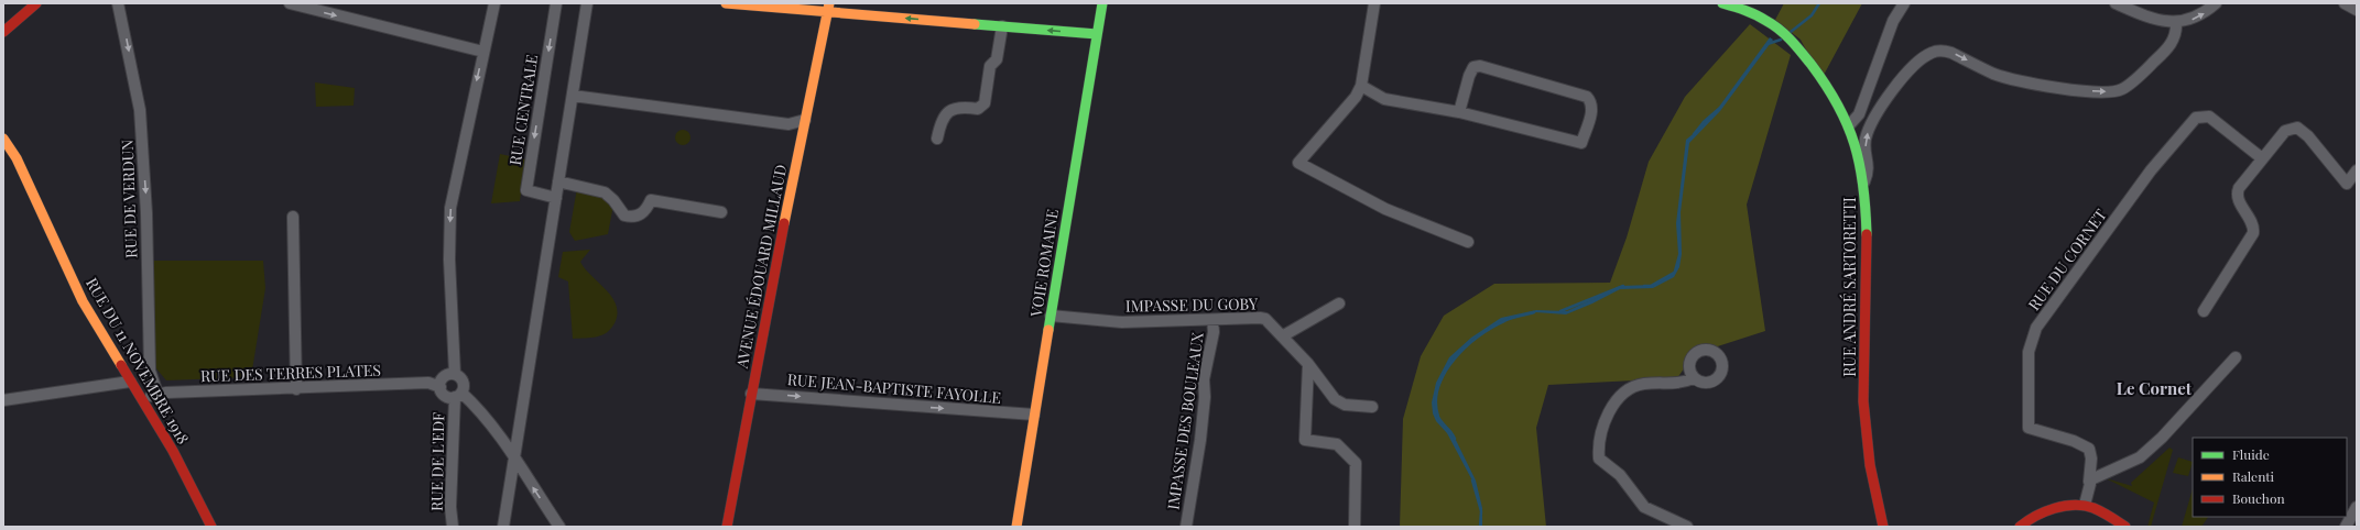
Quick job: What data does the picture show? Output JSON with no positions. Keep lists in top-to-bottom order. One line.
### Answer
{"streets":{"street":["RUE CENTRALE","RUE DE VERDUN","RUE DU CORNET","VOIE ROMAINE","AVENUE ÉDOUARD MILLAUD","RUE ANDRÉ SARTORETTI","IMPASSE DU GOBY","RUE DU 11 NOVEMBRE 1918","RUE DES TERRES PLATES","RUE JEAN-BAPTISTE FAYOLLE","IMPASSE DES BOULEAUX","RUE DE L'EDF"]},"crossings":[["RUE DE VERDUN","RUE DES TERRES PLATES"],["VOIE ROMAINE","IMPASSE DU GOBY"],["VOIE ROMAINE","RUE JEAN-BAPTISTE FAYOLLE"],["AVENUE ÉDOUARD MILLAUD","RUE JEAN-BAPTISTE FAYOLLE"],["IMPASSE DU GOBY","IMPASSE DES BOULEAUX"],["RUE DU 11 NOVEMBRE 1918","RUE DES TERRES PLATES"],["RUE DES TERRES PLATES","RUE DE L'EDF"]],"one_way":["RUE DE VERDUN","RUE JEAN-BAPTISTE FAYOLLE"],"districts":["Le Cornet"],"legend":["Fluide","Ralenti","Bouchon"]}
